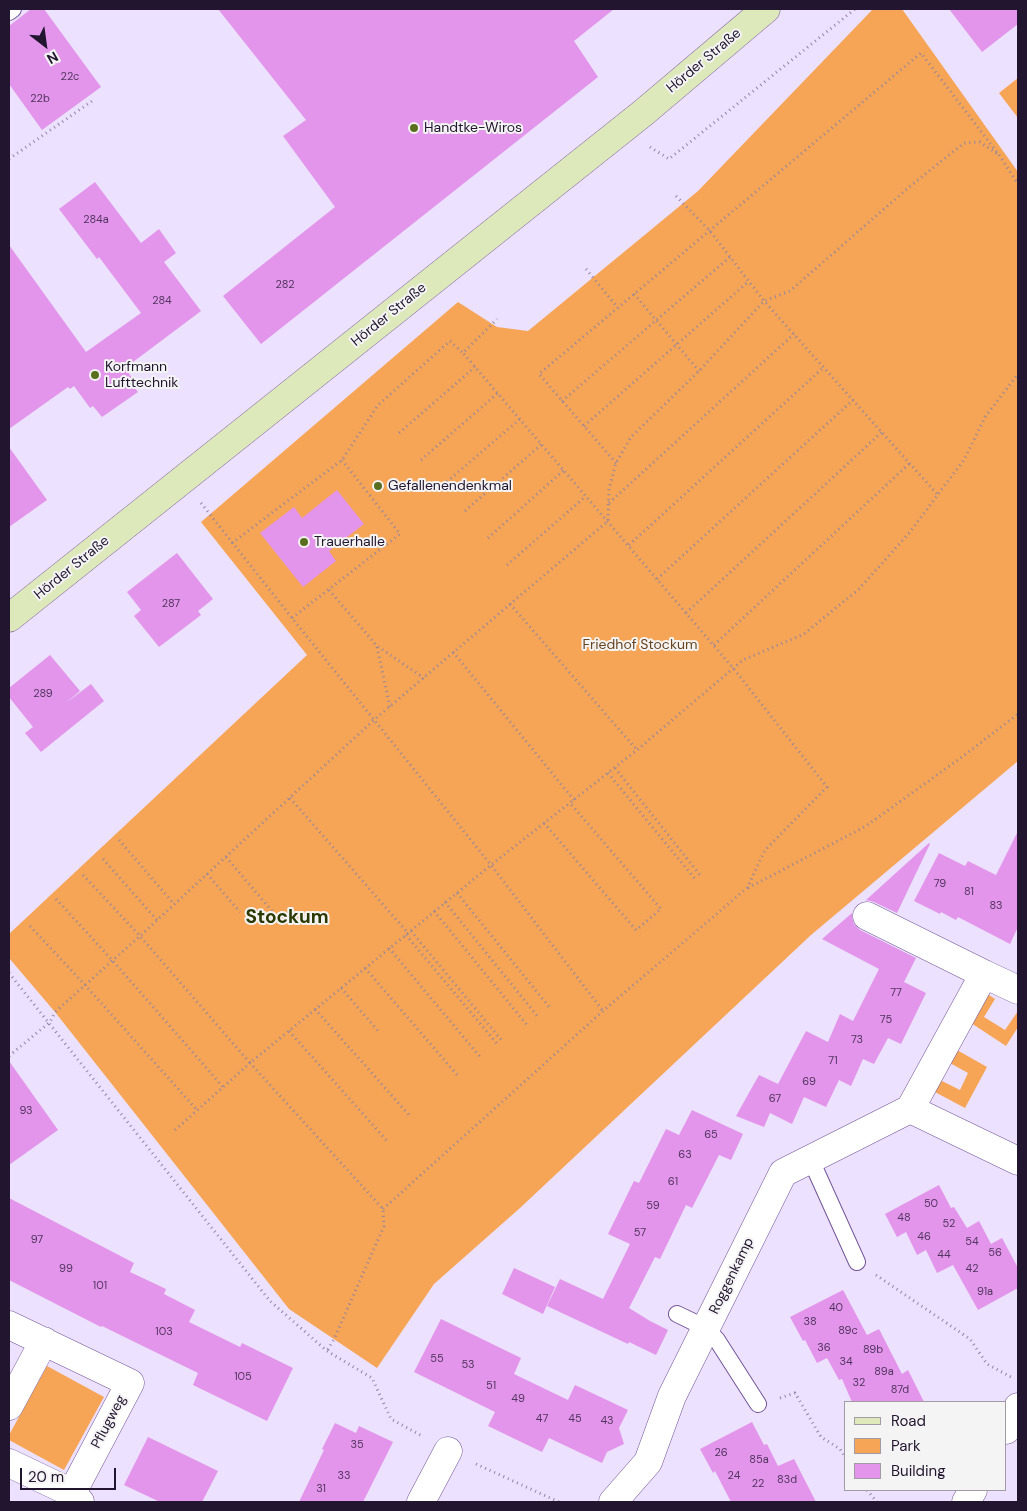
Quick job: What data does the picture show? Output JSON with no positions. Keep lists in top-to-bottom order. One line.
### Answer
{"streets":{"main road":["Hörder Straße"],"street":["Roggenkamp","Pflugweg"]},"districts":["Stockum"],"parks":["Friedhof Stockum"],"places":["Handtke-Wiros","Korfmann Lufttechnik","Gefallenendenkmal","Trauerhalle"],"house_numbers":["22c","22b","284a","282","284","287","289","79","81","83","77","75","73","71","69","67","93","65","63","61","50","59","48","52","57","46","97","54","56","44","99","42","101","91a","40","38","89c","103","36","89b","55","34","53","89a","105","32","51","87d","49","47","45","43","35","26","85a","33","24","83d","22","31"],"legend":["Road","Park","Building"],"scale_bar":"20 m","north":"bottom right"}
